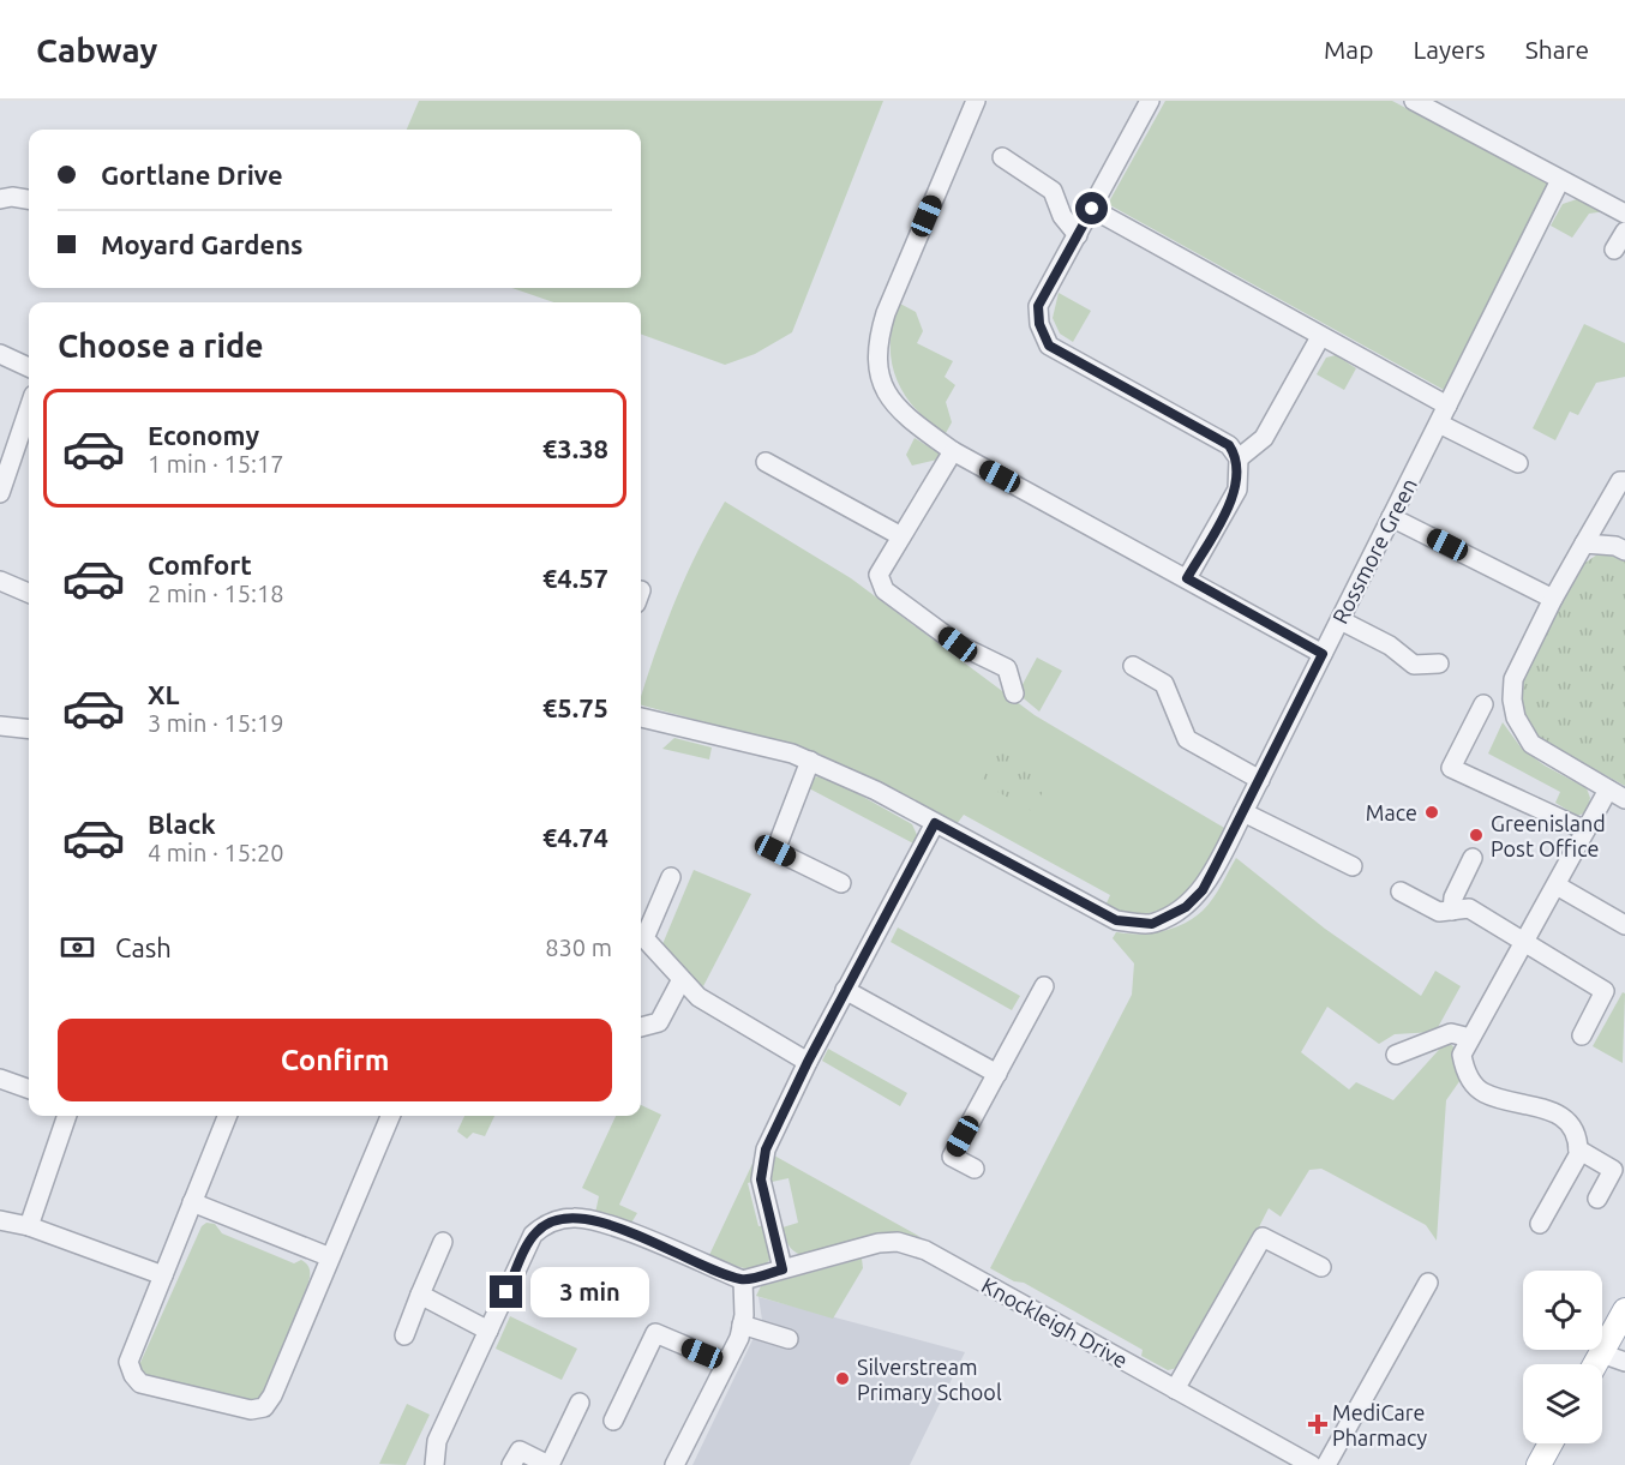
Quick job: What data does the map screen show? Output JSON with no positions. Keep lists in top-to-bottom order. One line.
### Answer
{"streets":{"street":["Rossmore Green","Knockleigh Drive"]},"places":{"other":["Mace","Greenisland Post Office","Silverstream Primary School"],"health":["MediCare Pharmacy"]},"page":{"header":"Cabway","nav":["Map","Layers","Share"],"banner":["Gortlane Drive","Moyard Gardens"],"heading":"Choose a ride","list":[{"name":"Economy","note":"1 min · 15:17","value":"€3.38"},{"name":"Comfort","note":"2 min · 15:18","value":"€4.57"},{"name":"XL","note":"3 min · 15:19","value":"€5.75"},{"name":"Black","note":"4 min · 15:20","value":"€4.74"}],"pay":["Cash","830 m"],"buttons":"Confirm","bubble":"3 min"}}
